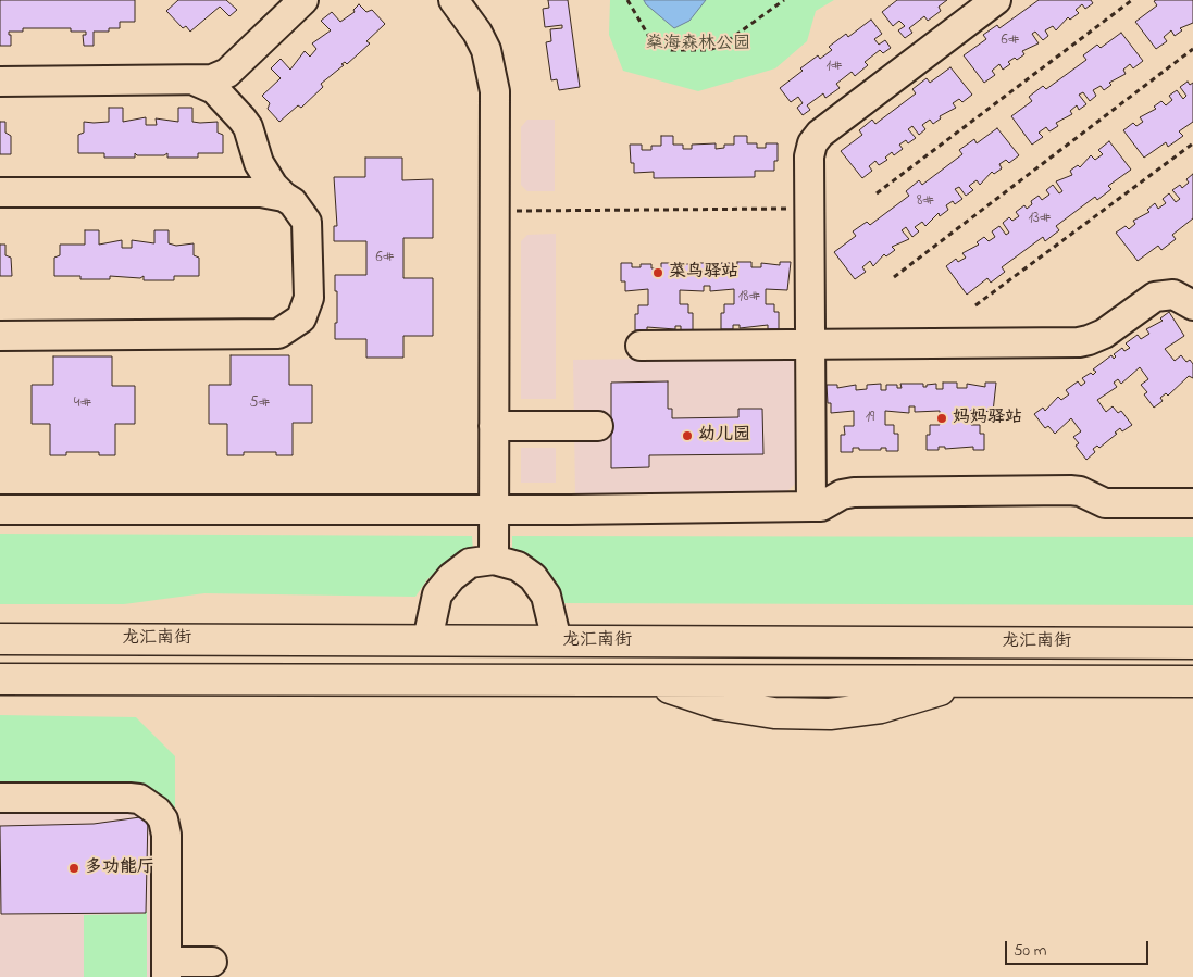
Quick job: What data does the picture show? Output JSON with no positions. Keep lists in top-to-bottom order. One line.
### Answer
{"streets":{"main road":["龙汇南街"]},"parks":["燊海森林公园"],"places":["菜鸟驿站","妈妈驿站","幼儿园","多功能厅"],"house_numbers":["6#","1#","8#","13#","6#","18#","4#","5#","19"],"scale_bar":"50 m"}
